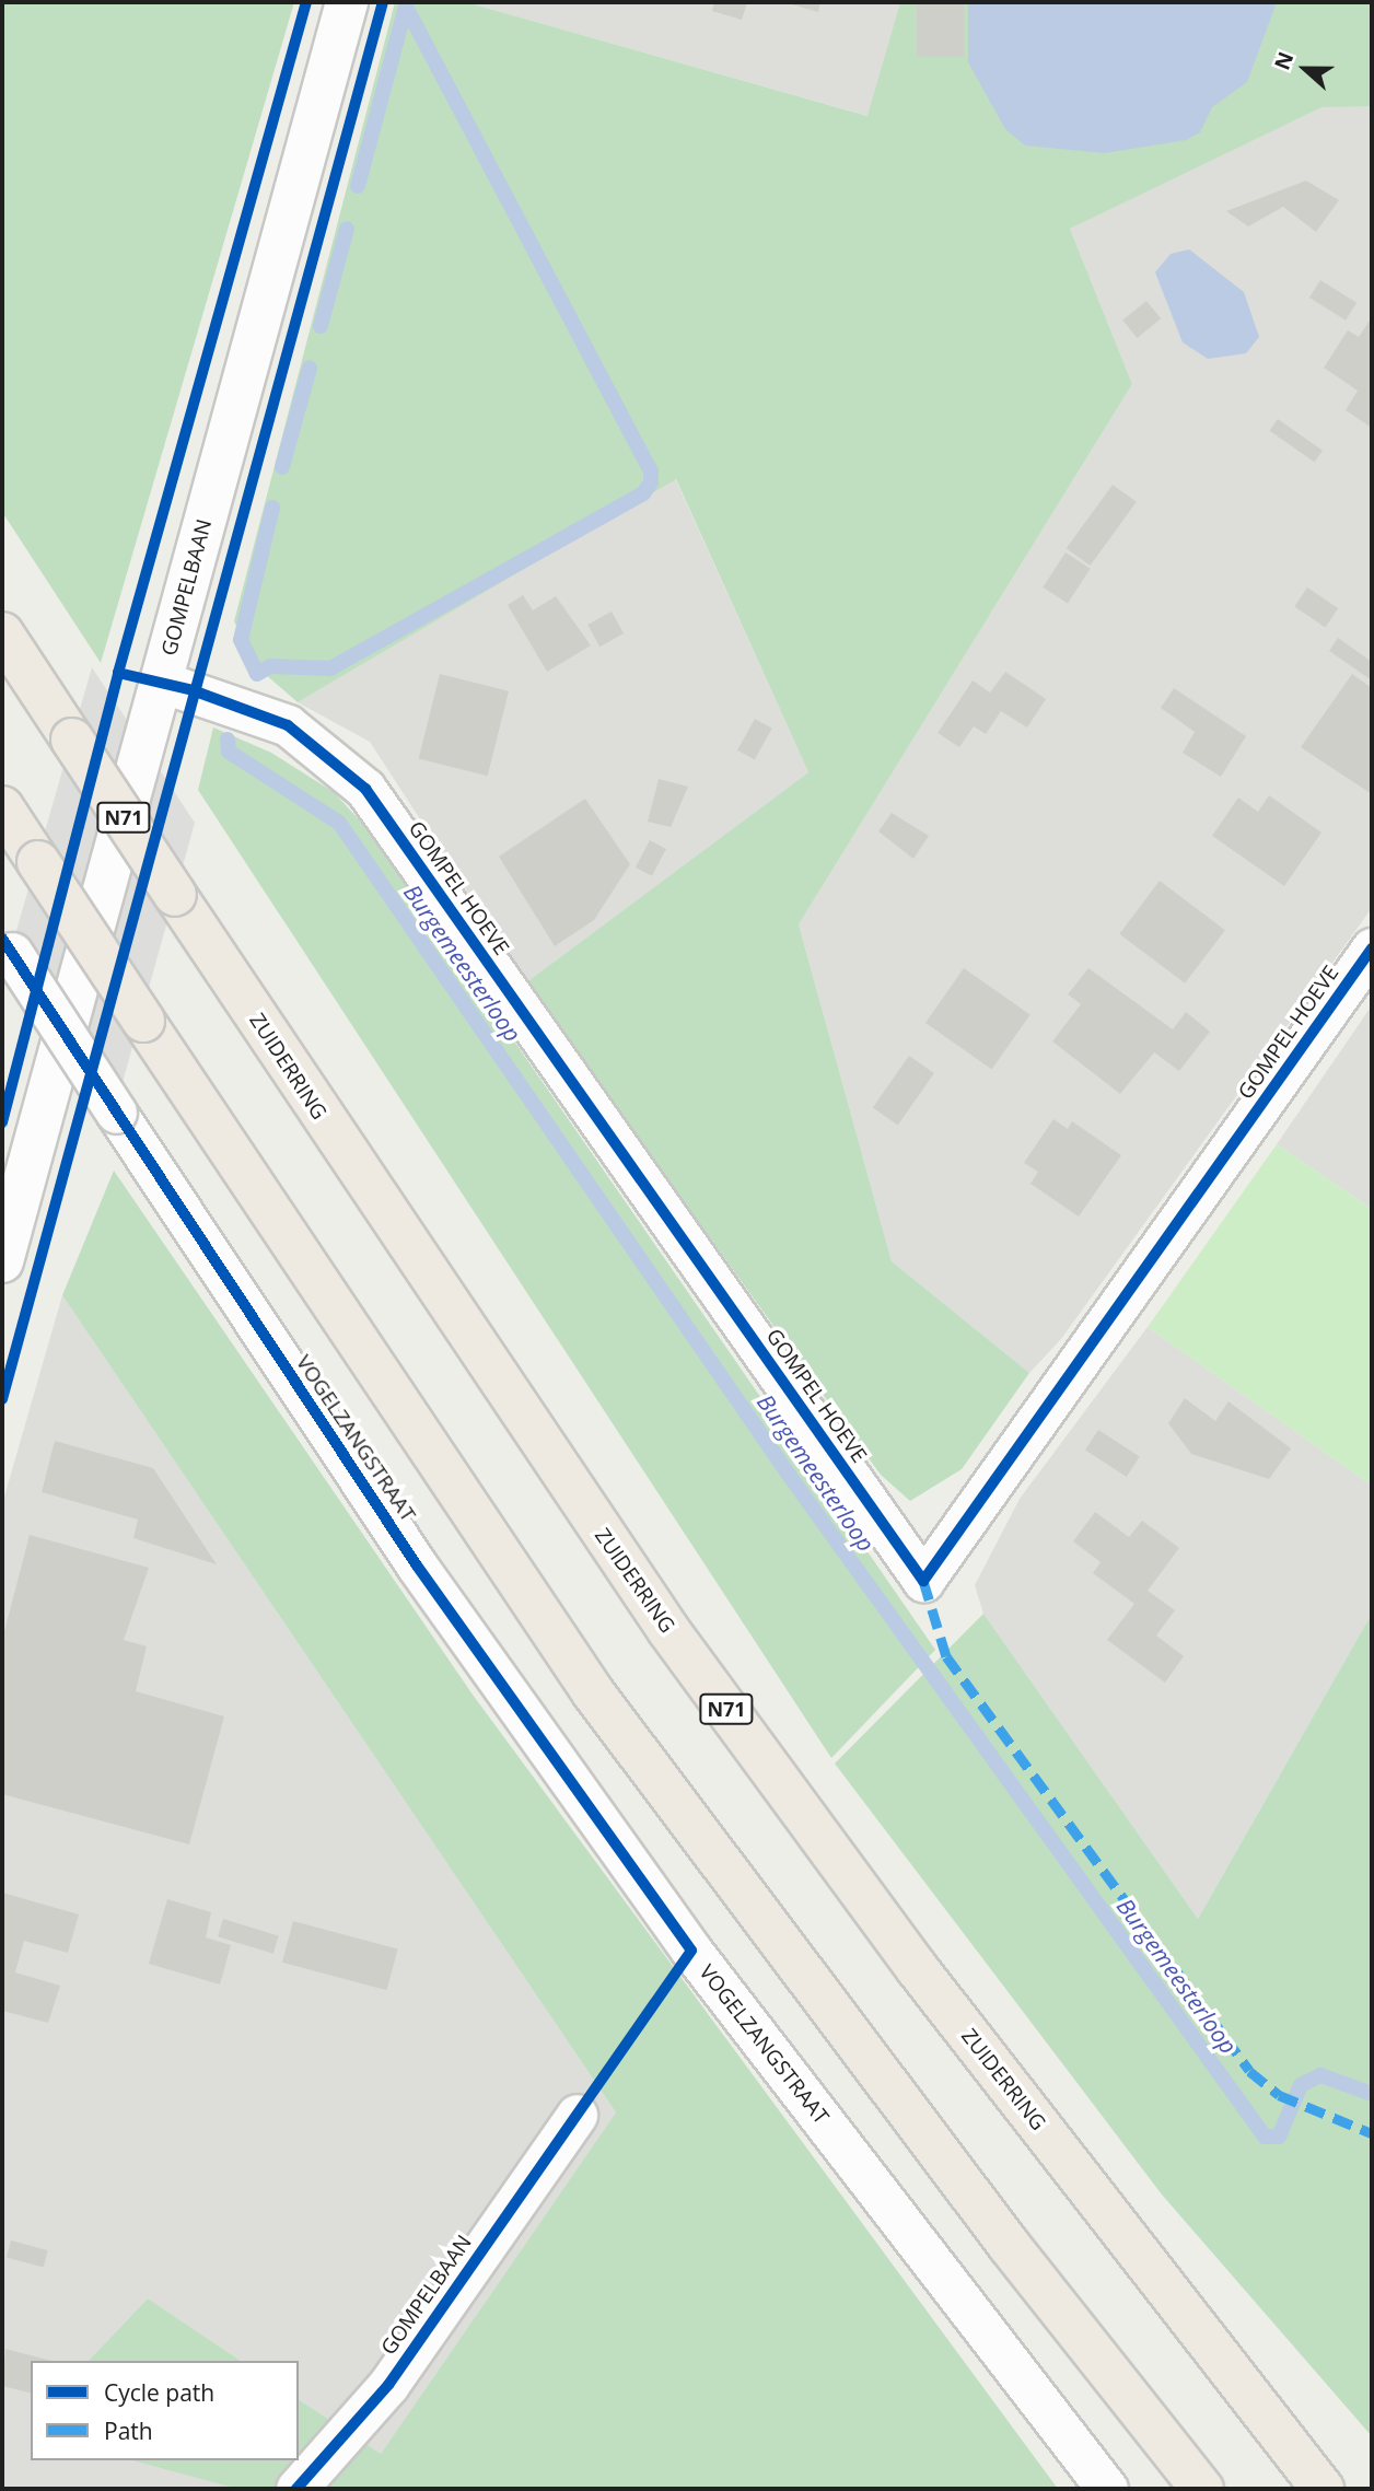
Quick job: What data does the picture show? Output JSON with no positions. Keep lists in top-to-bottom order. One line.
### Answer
{"streets":{"highway":["N71","ZUIDERRING"],"street":["GOMPELBAAN","GOMPEL HOEVE","VOGELZANGSTRAAT"]},"crossings":[["GOMPELBAAN","GOMPEL HOEVE"]],"water":["Burgemeesterloop"],"legend":["Cycle path","Path"],"north":"left"}
